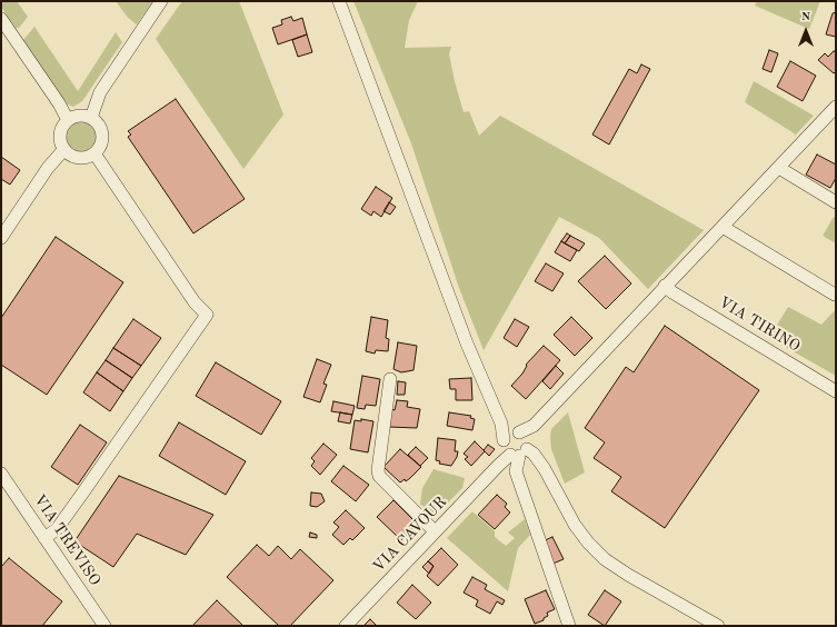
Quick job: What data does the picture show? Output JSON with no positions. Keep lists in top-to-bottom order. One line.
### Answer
{"streets":{"street":["VIA TIRINO","VIA CAVOUR","VIA TREVISO"]},"north":"top"}
